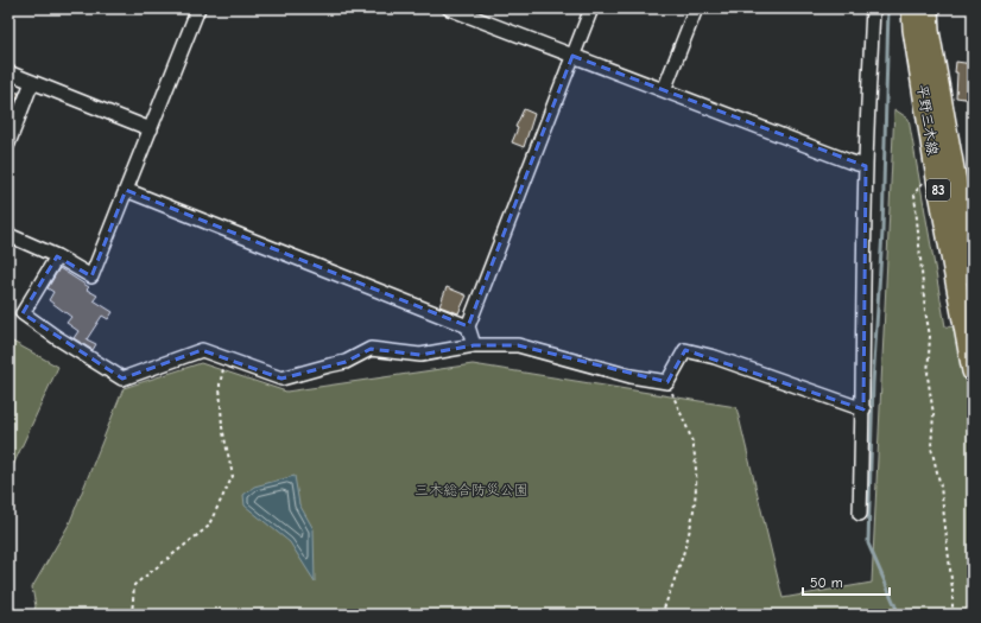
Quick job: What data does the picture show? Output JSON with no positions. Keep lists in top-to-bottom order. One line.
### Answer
{"streets":{"main road":["平野三木線","83"]},"parks":["三木総合防災公園"],"scale_bar":"50 m"}
